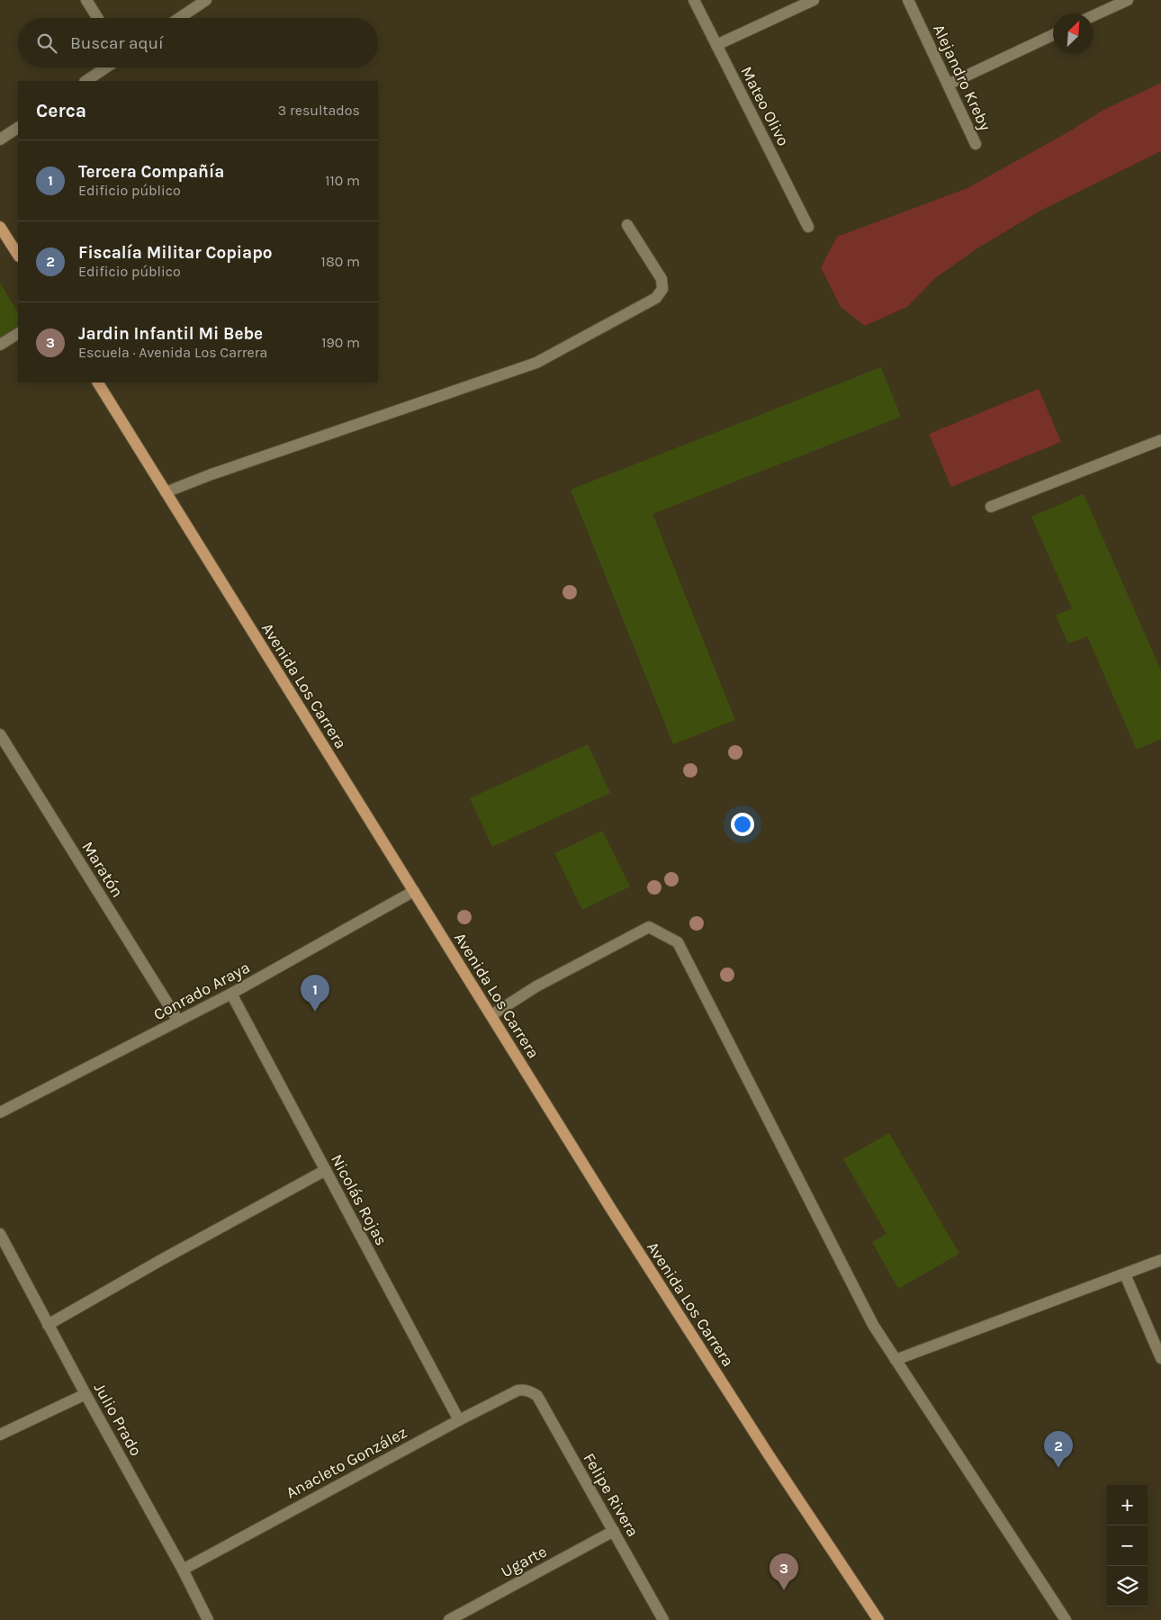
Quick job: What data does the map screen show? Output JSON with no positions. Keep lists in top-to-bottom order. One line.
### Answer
{"streets":{"main road":["Avenida Los Carrera"],"street":["Alejandro Kreby","Mateo Olivo","Maratón","Conrado Araya","Nicolás Rojas","Julio Prado","Anacleto González","Felipe Rivera","Ugarte"]},"crossings":[["Avenida Los Carrera","Conrado Araya"],["Maratón","Conrado Araya"],["Conrado Araya","Nicolás Rojas"],["Nicolás Rojas","Anacleto González"],["Julio Prado","Anacleto González"],["Anacleto González","Felipe Rivera"],["Felipe Rivera","Ugarte"]],"north":"top right","page":{"search":"Buscar aquí","heading":["Cerca","3 resultados"],"list":[{"mark":"1","name":"Tercera Compañía","note":"Edificio público","value":"110 m"},{"mark":"2","name":"Fiscalía Militar Copiapo","note":"Edificio público","value":"180 m"},{"mark":"3","name":"Jardin Infantil Mi Bebe","note":"Escuela · Avenida Los Carrera","value":"190 m"}],"pins":["1","2","3"],"map_buttons":["+","−"]}}
